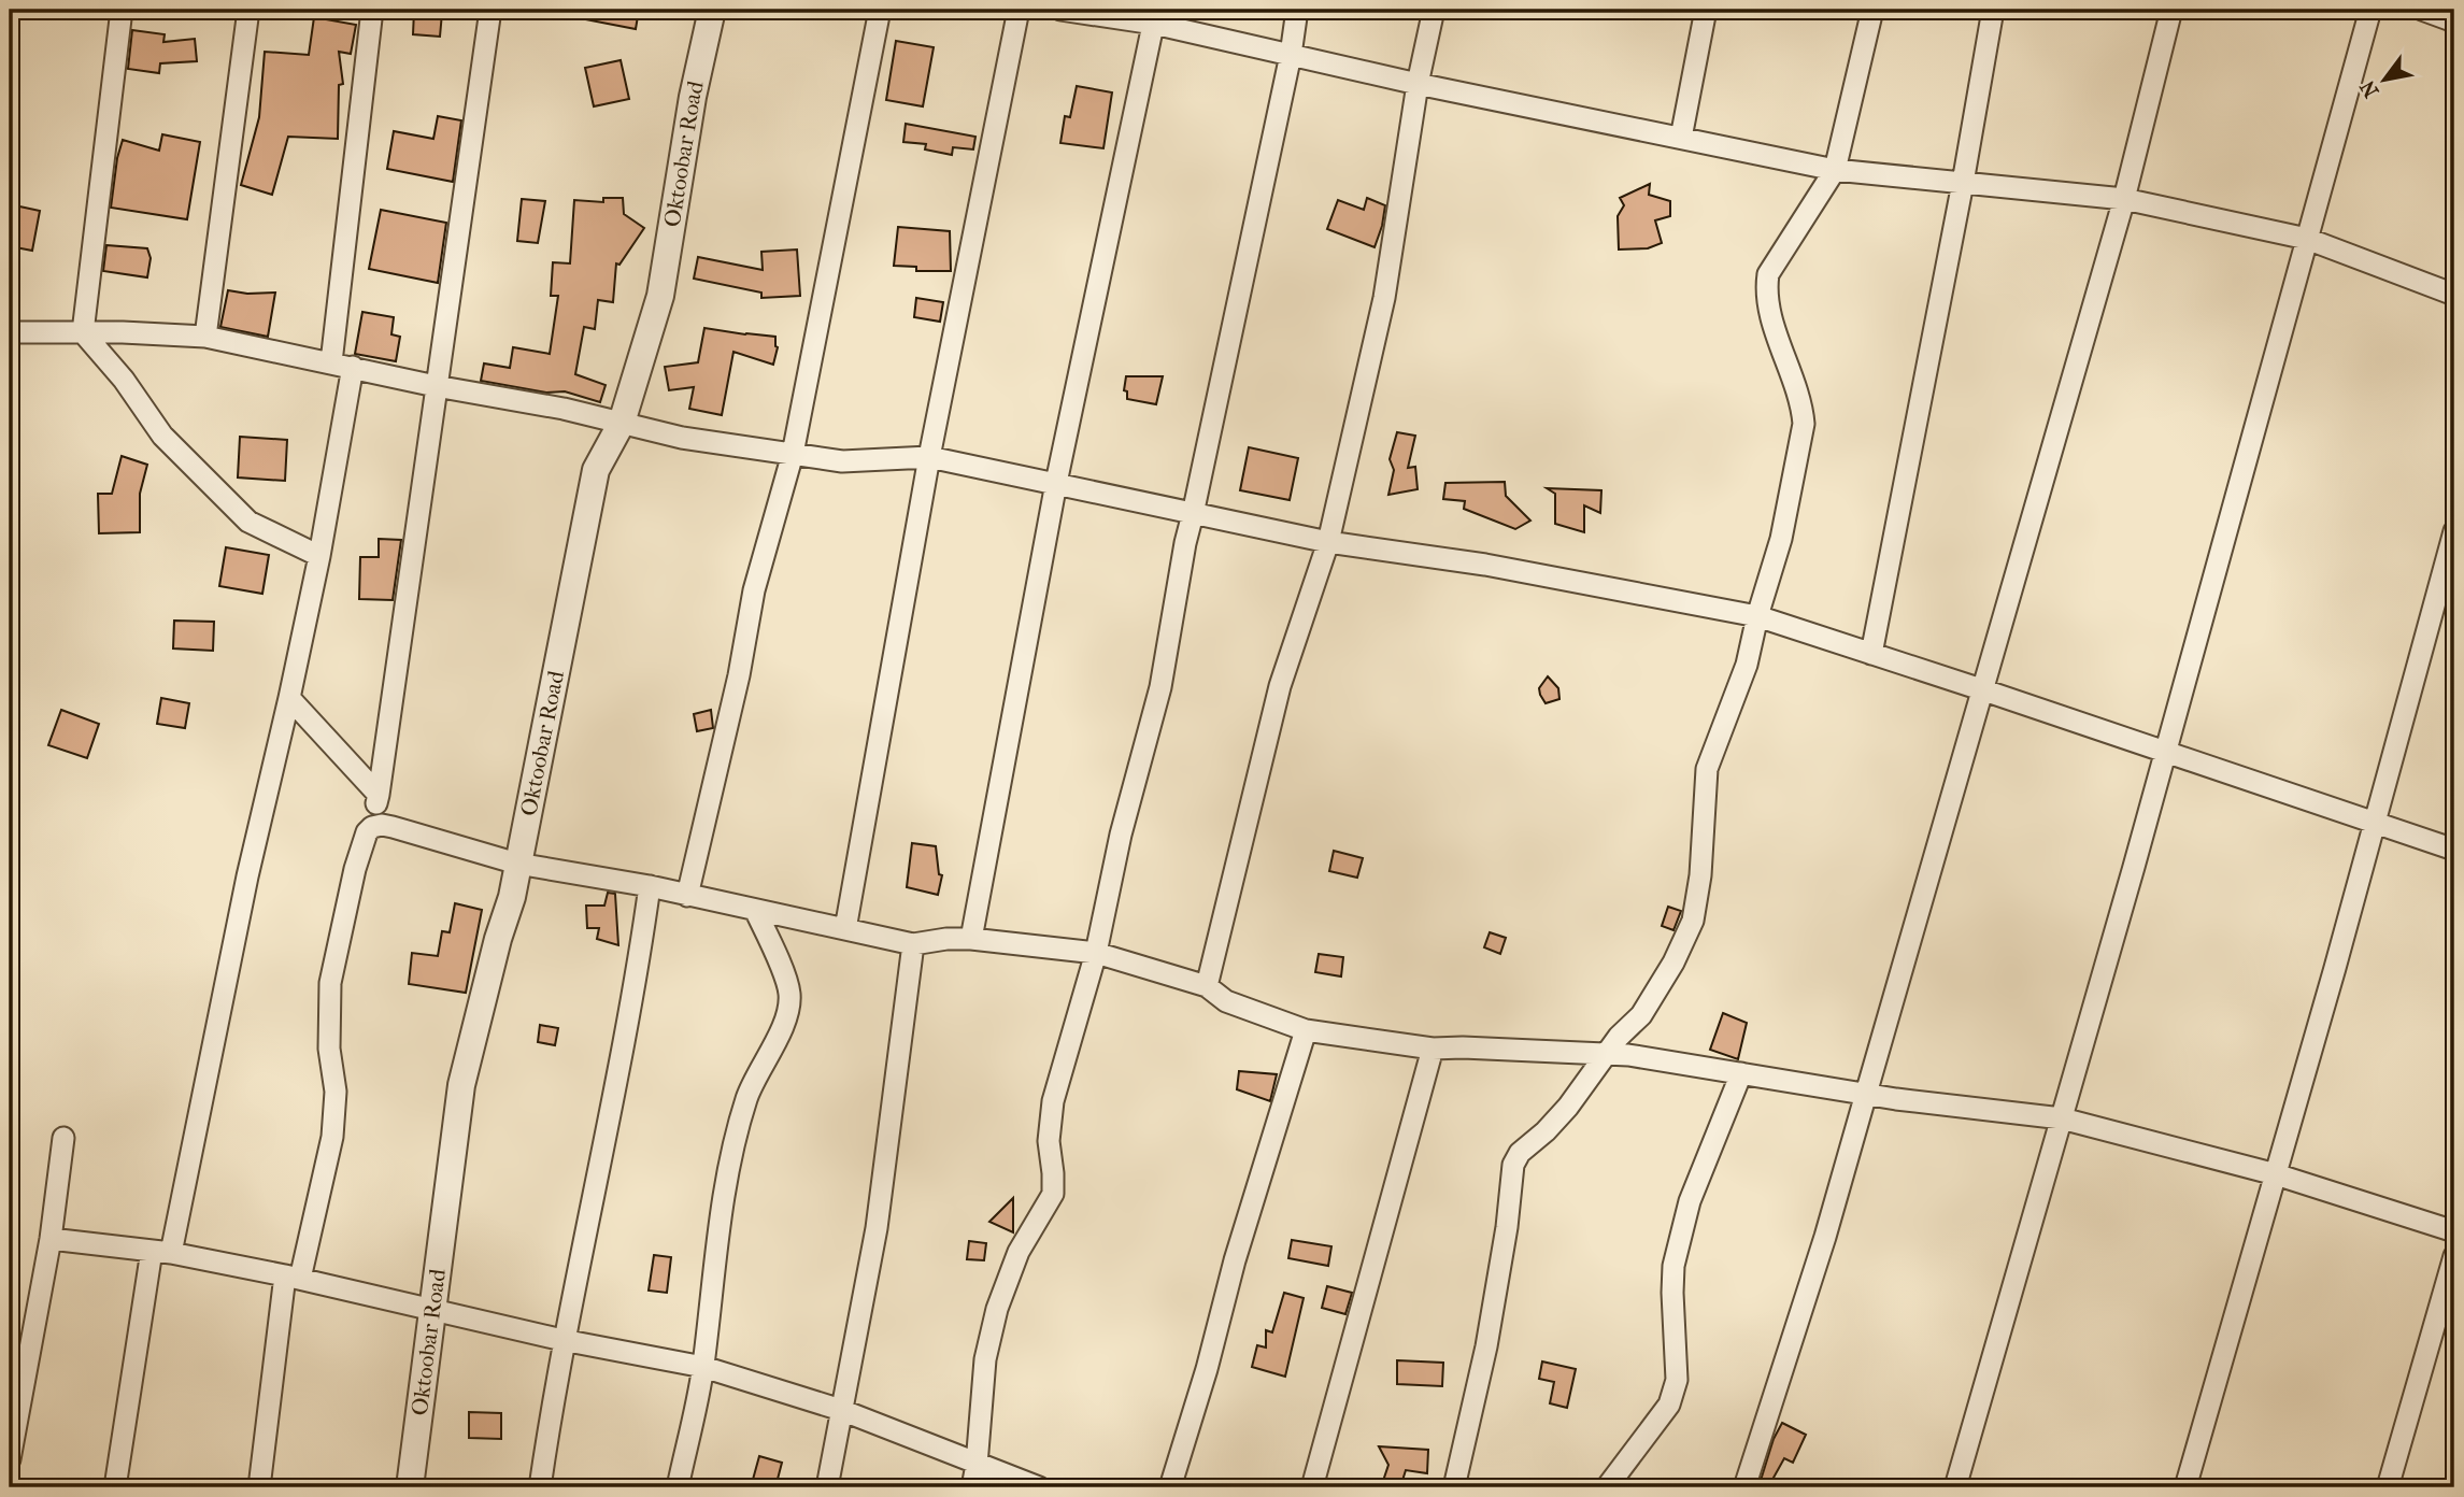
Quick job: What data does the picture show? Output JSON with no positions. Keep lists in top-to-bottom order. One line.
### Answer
{"streets":{"street":["Oktoobar Road"]},"north":"bottom left"}
